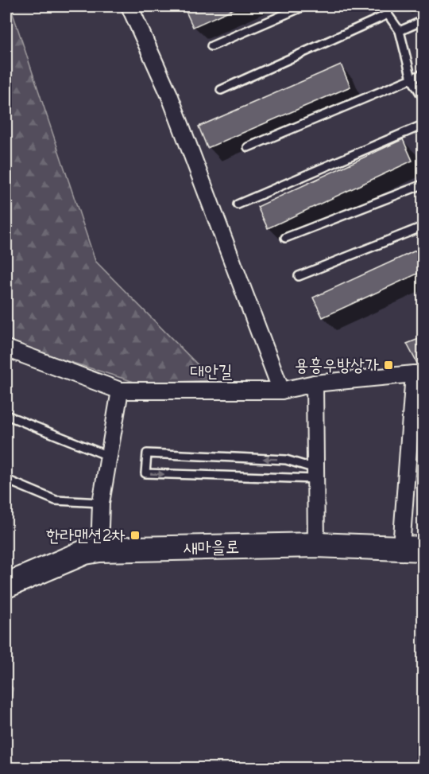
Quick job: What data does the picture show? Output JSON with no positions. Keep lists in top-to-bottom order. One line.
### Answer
{"streets":{"main road":["새마을로"],"street":["대안길"]},"places":{"transit":["용흥우방상가","한라맨션2차"]}}
